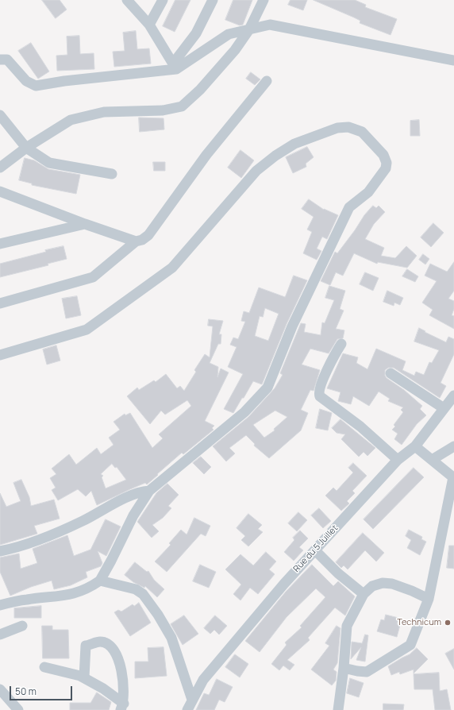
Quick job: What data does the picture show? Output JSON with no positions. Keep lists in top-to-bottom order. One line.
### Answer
{"streets":{"street":["Rue du 5 Juillet"]},"places":["Technicum"],"scale_bar":"50 m"}
